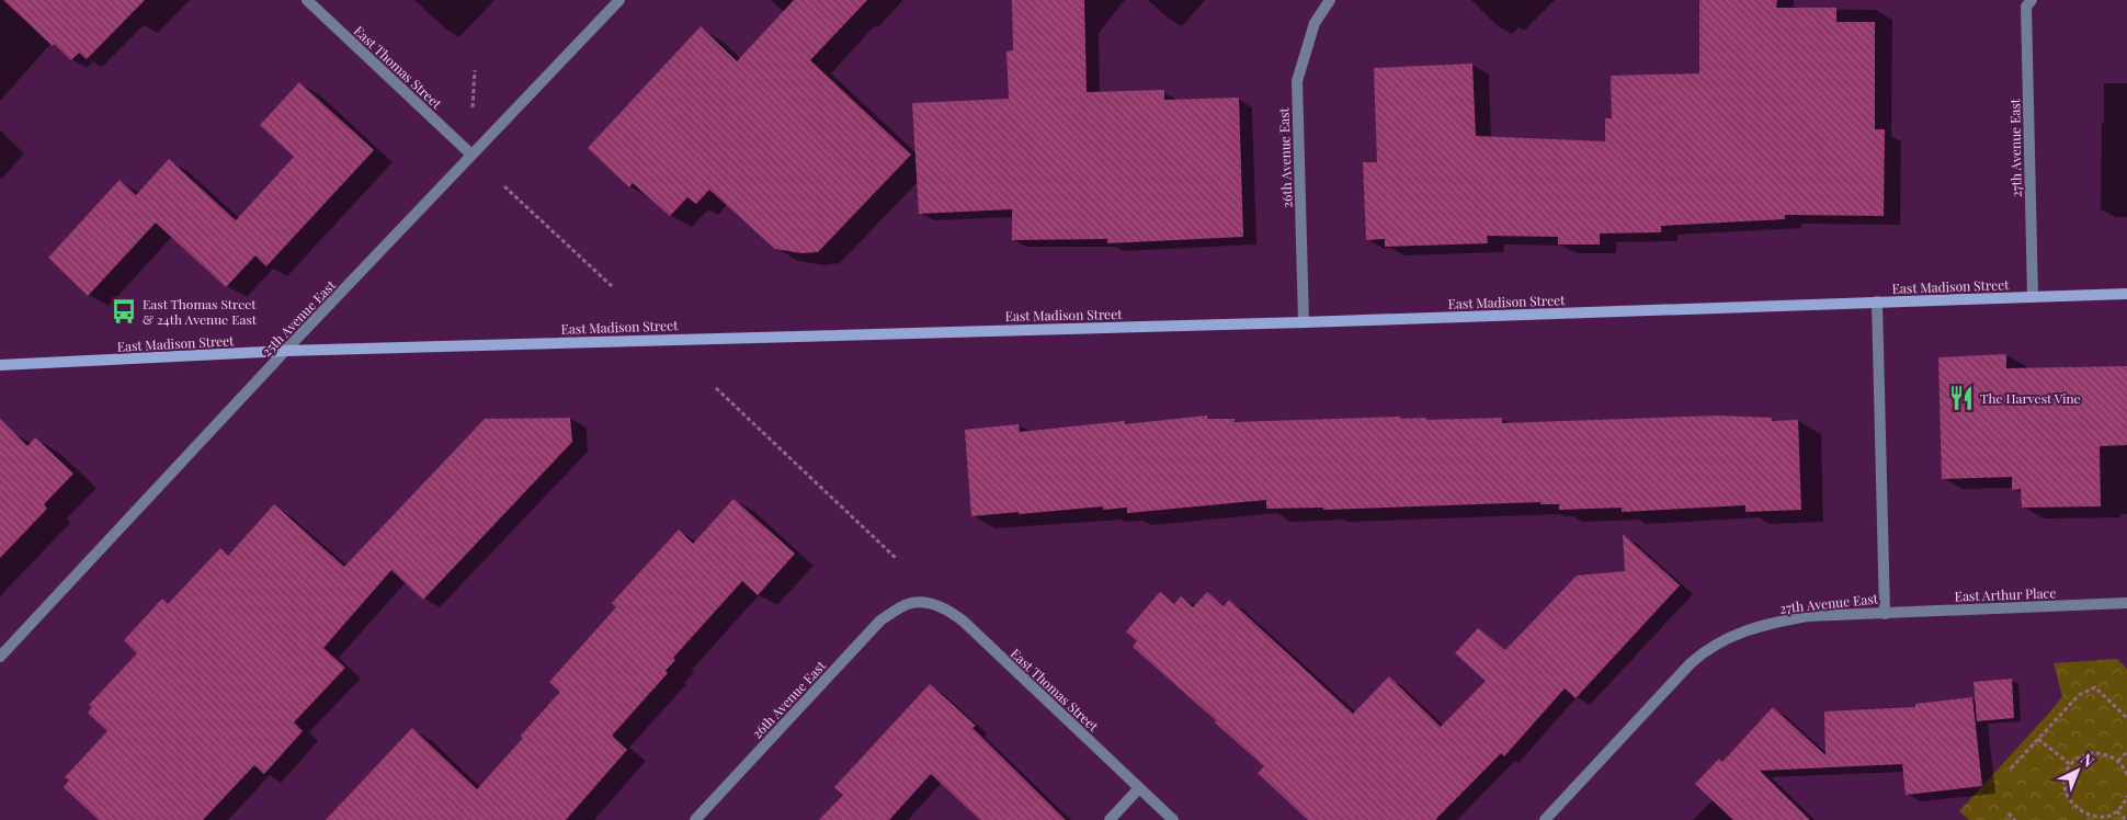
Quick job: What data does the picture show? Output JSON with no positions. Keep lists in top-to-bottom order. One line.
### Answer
{"streets":{"main road":["East Madison Street"],"street":["East Thomas Street","27th Avenue East","26th Avenue East","25th Avenue East","East Arthur Place"]},"crossings":[["East Thomas Street","26th Avenue East"],["East Thomas Street","25th Avenue East"],["27th Avenue East","East Madison Street"],["27th Avenue East","East Arthur Place"],["26th Avenue East","East Madison Street"],["East Madison Street","25th Avenue East"]],"places":{"bus stop":["East Thomas Street & 24th Avenue East"],"restaurant":["The Harvest Vine"]},"north":"top right"}
